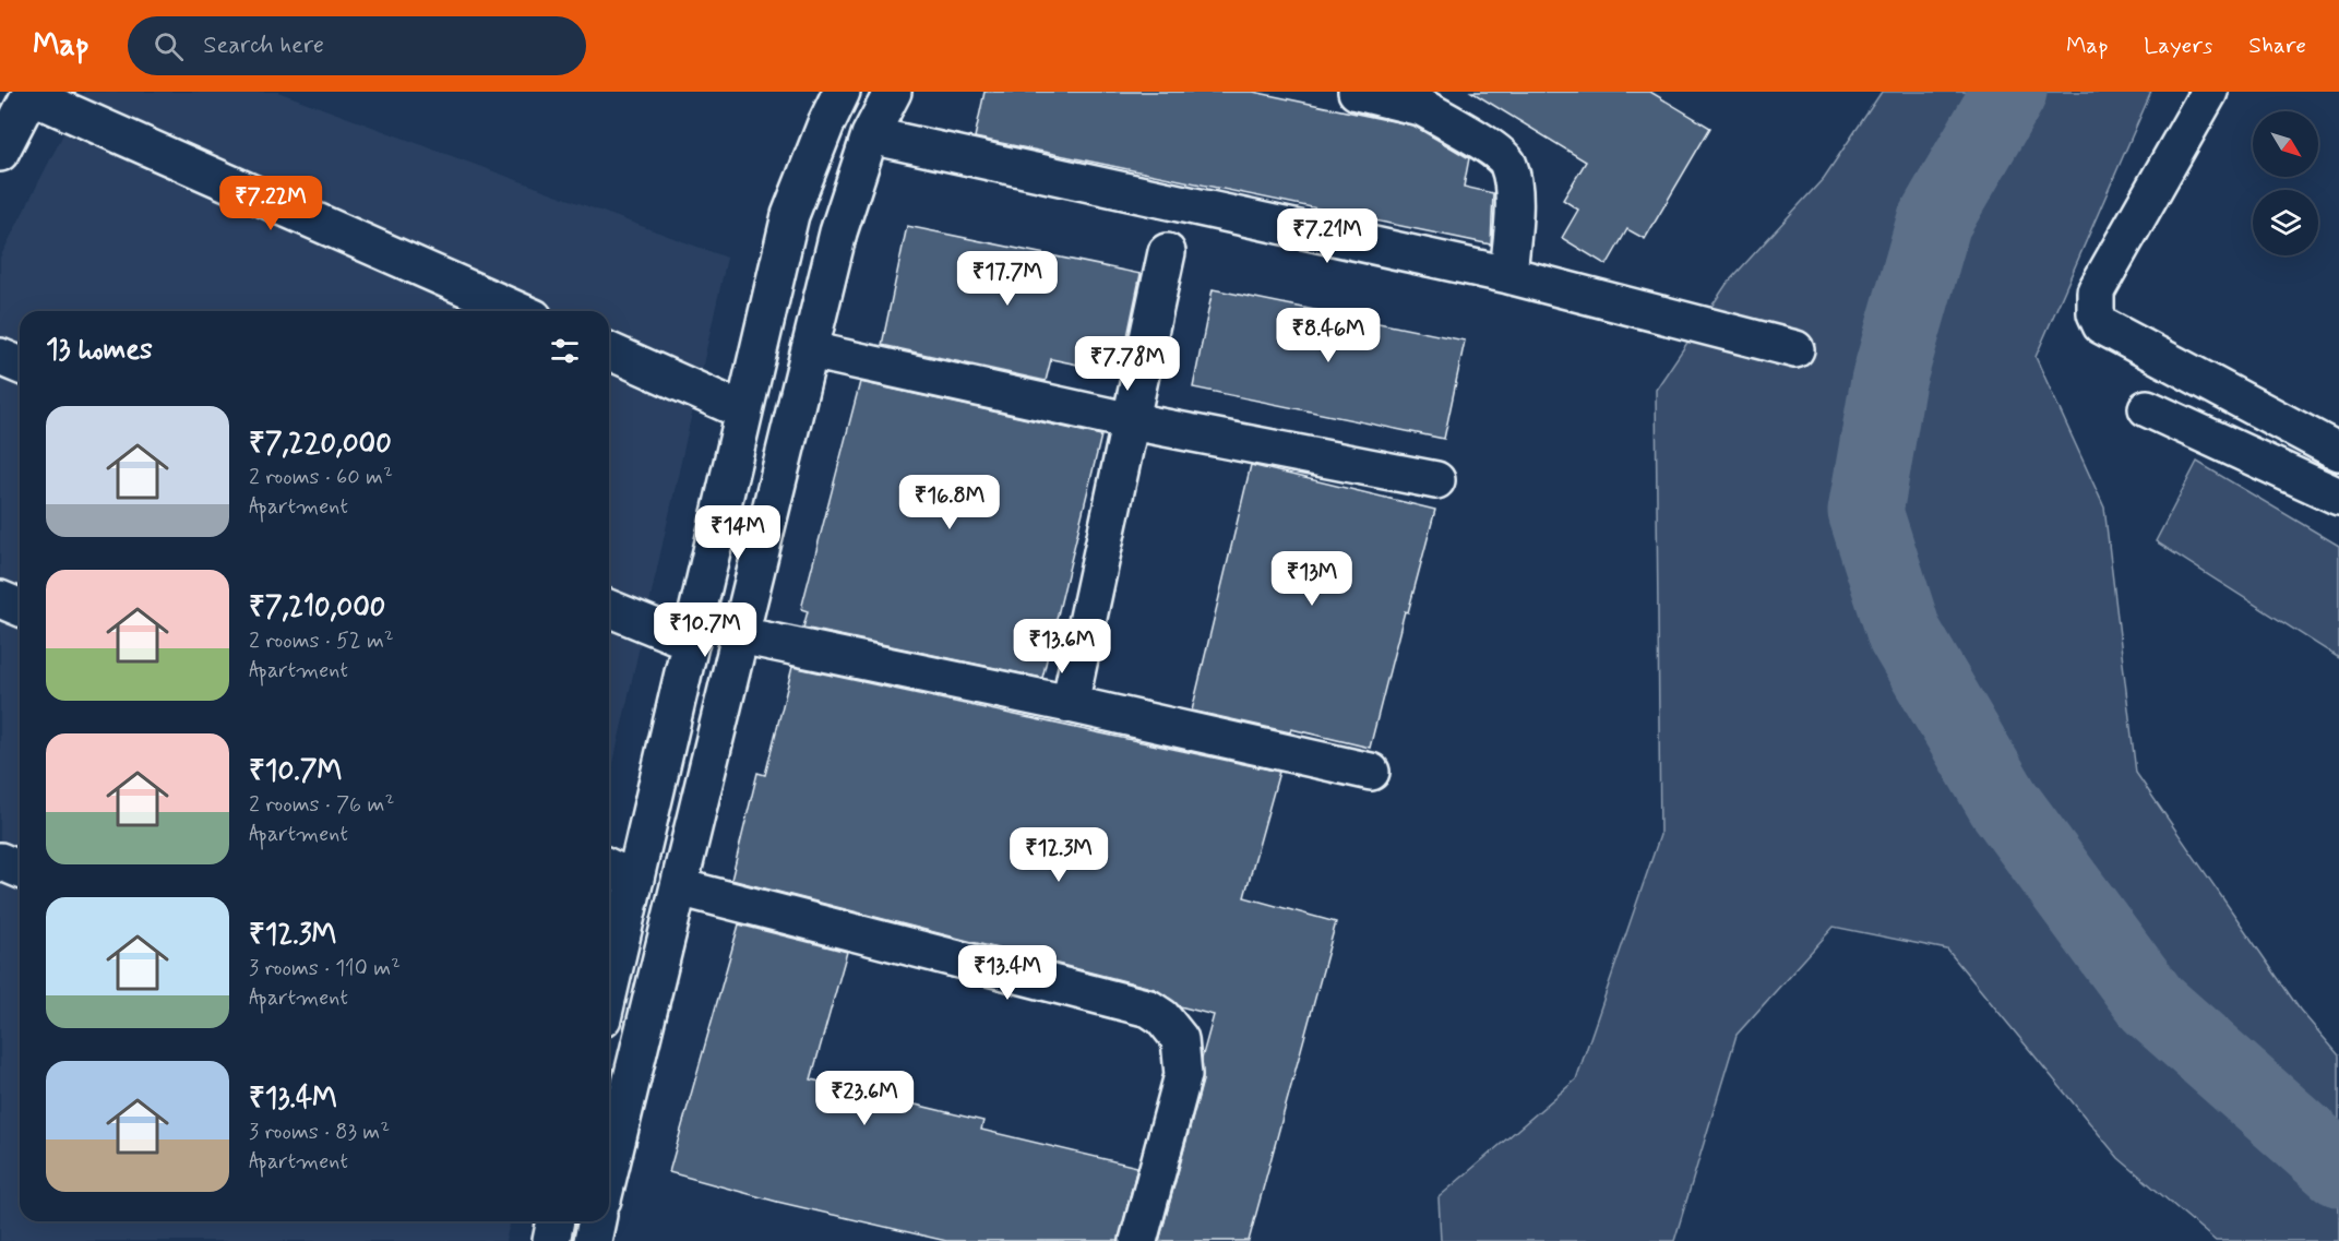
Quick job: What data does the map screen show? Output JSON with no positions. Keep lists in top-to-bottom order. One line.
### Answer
{"north":"bottom right","page":{"header":"Map","search":"Search here","nav":["Map","Layers","Share"],"price":["₹7.22M","₹7.21M","₹17.7M","₹8.46M","₹7.78M","₹16.8M","₹14M","₹13M","₹10.7M","₹13.6M","₹12.3M","₹13.4M","₹23.6M"],"heading":"13 homes","list":[{"name":"₹7,220,000","note":"2 rooms · 60 m² · Apartment"},{"name":"₹7,210,000","note":"2 rooms · 52 m² · Apartment"},{"name":"₹10.7M","note":"2 rooms · 76 m² · Apartment"},{"name":"₹12.3M","note":"3 rooms · 110 m² · Apartment"},{"name":"₹13.4M","note":"3 rooms · 83 m² · Apartment"}]}}
